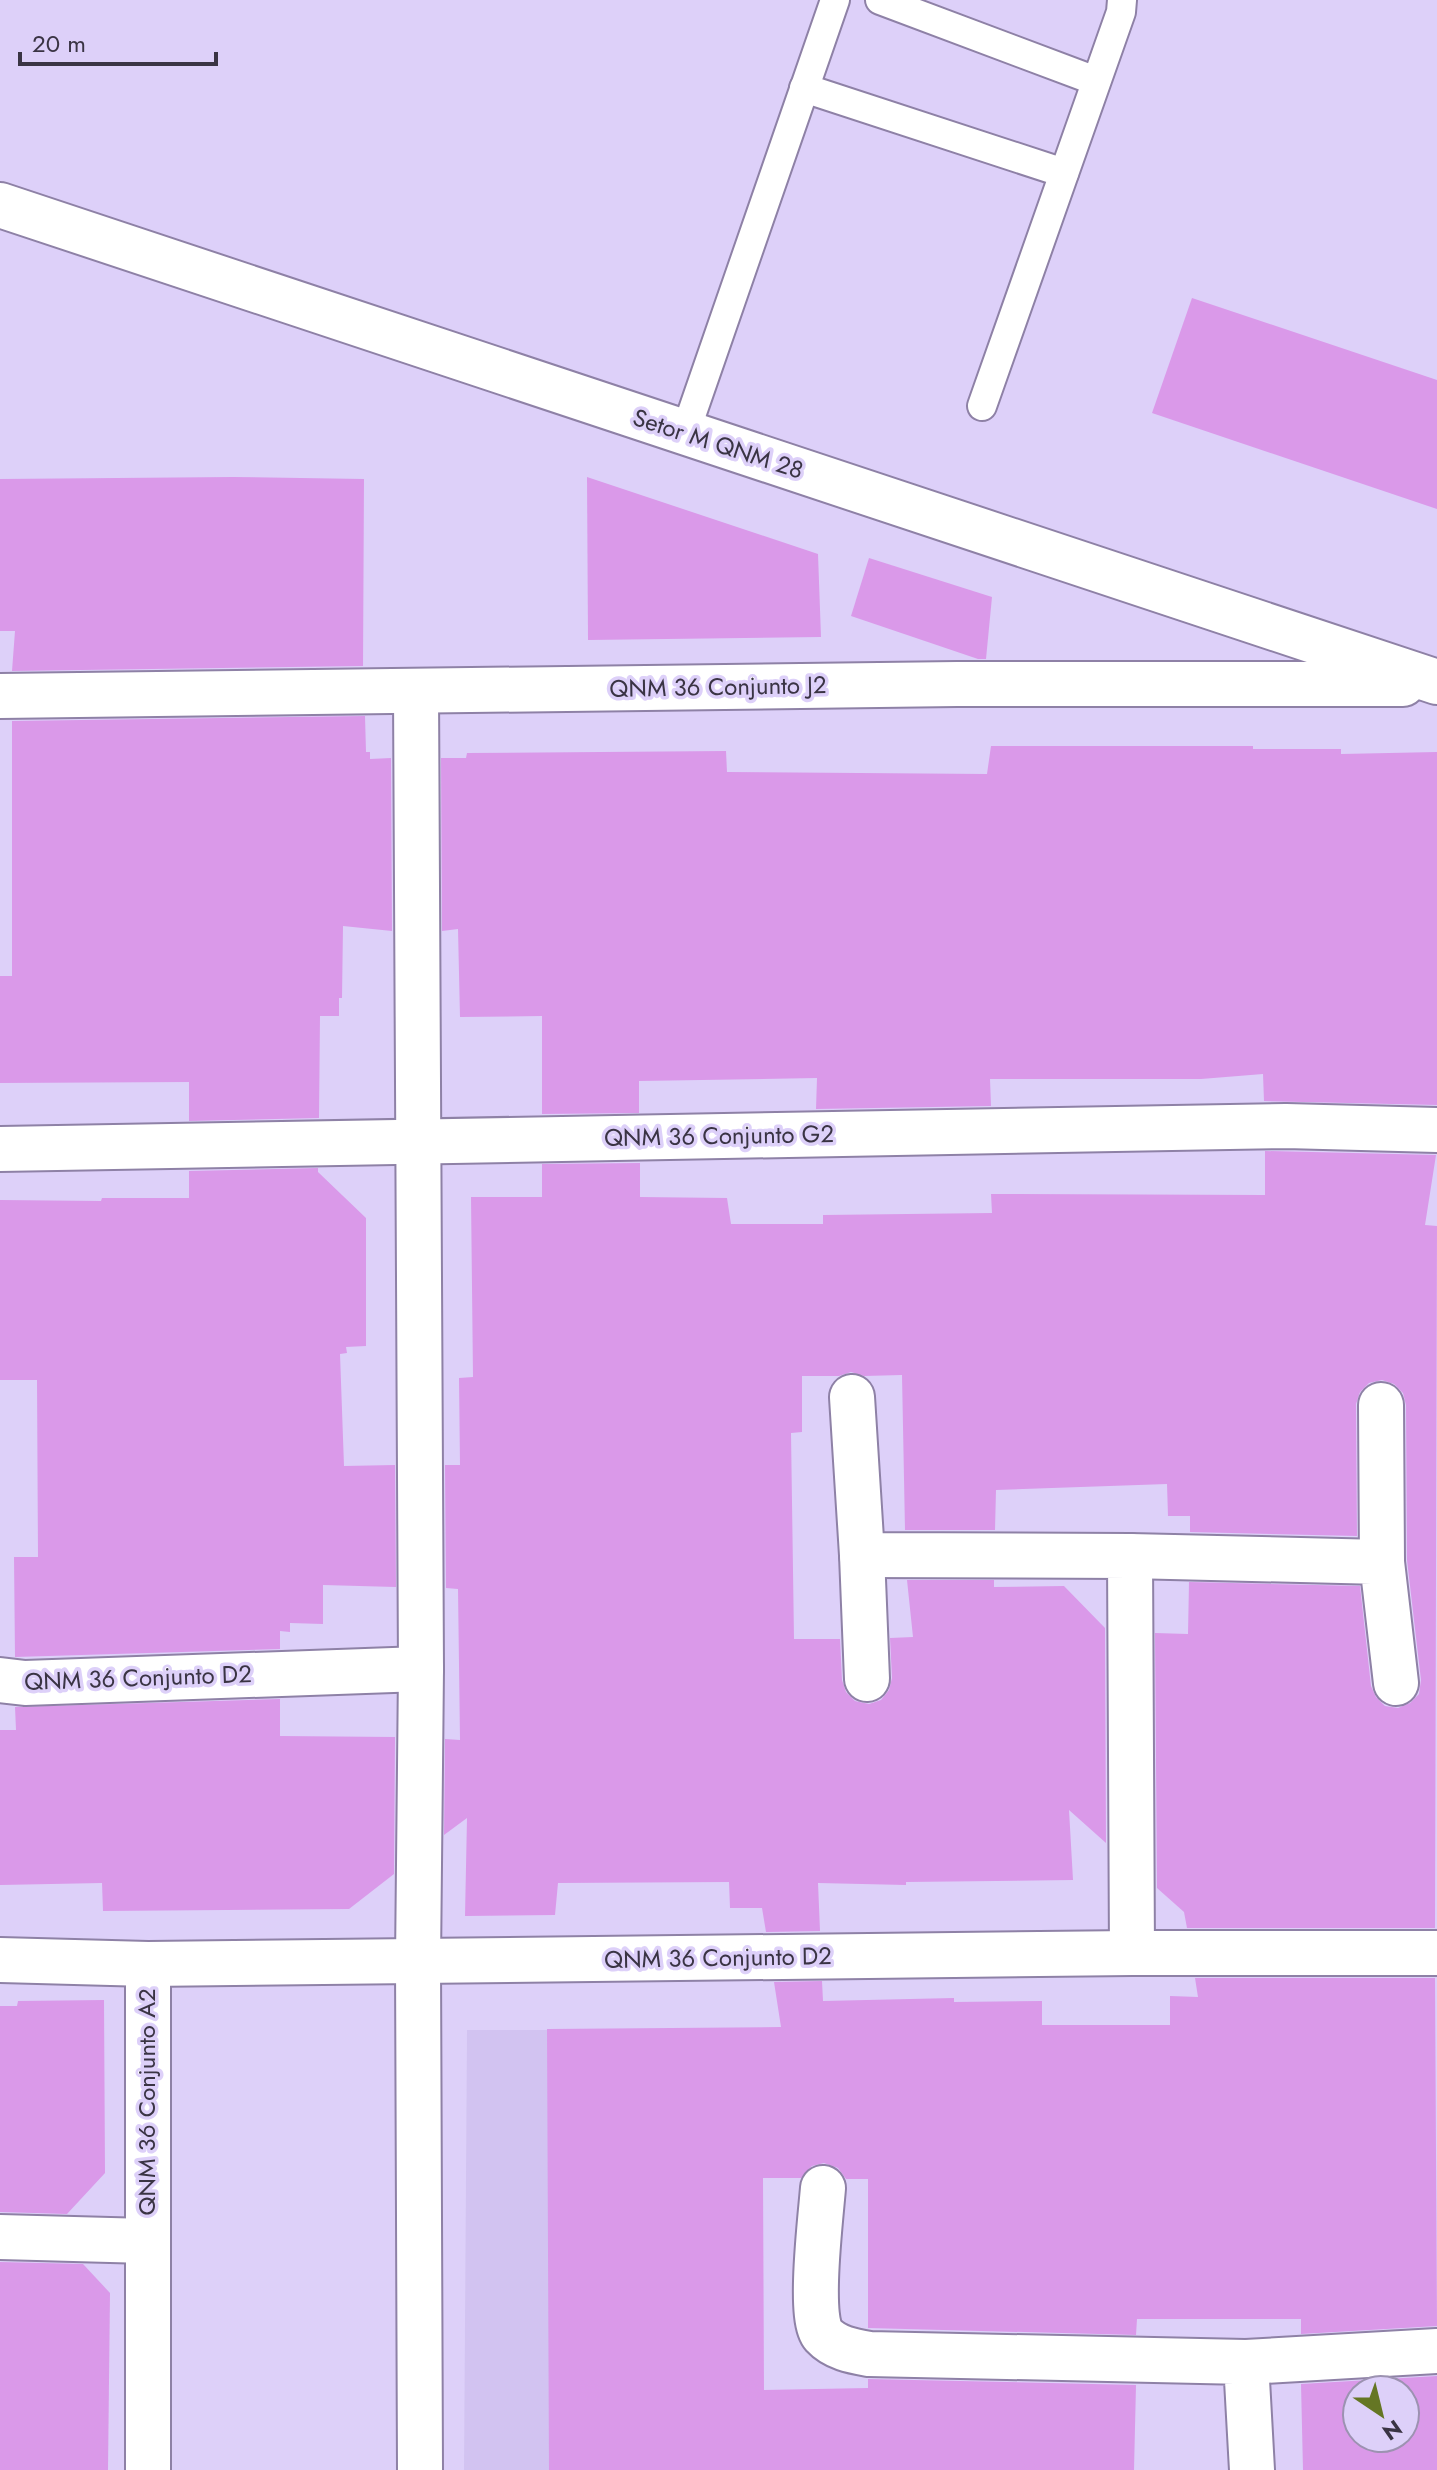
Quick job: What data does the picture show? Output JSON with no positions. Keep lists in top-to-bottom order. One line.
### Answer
{"streets":{"street":["Setor M QNM 28","QNM 36 Conjunto J2","QNM 36 Conjunto G2","QNM 36 Conjunto D2","QNM 36 Conjunto A2"]},"crossings":[["Setor M QNM 28","QNM 36 Conjunto J2"],["QNM 36 Conjunto D2","QNM 36 Conjunto A2"]],"scale_bar":"20 m","north":"bottom right"}
